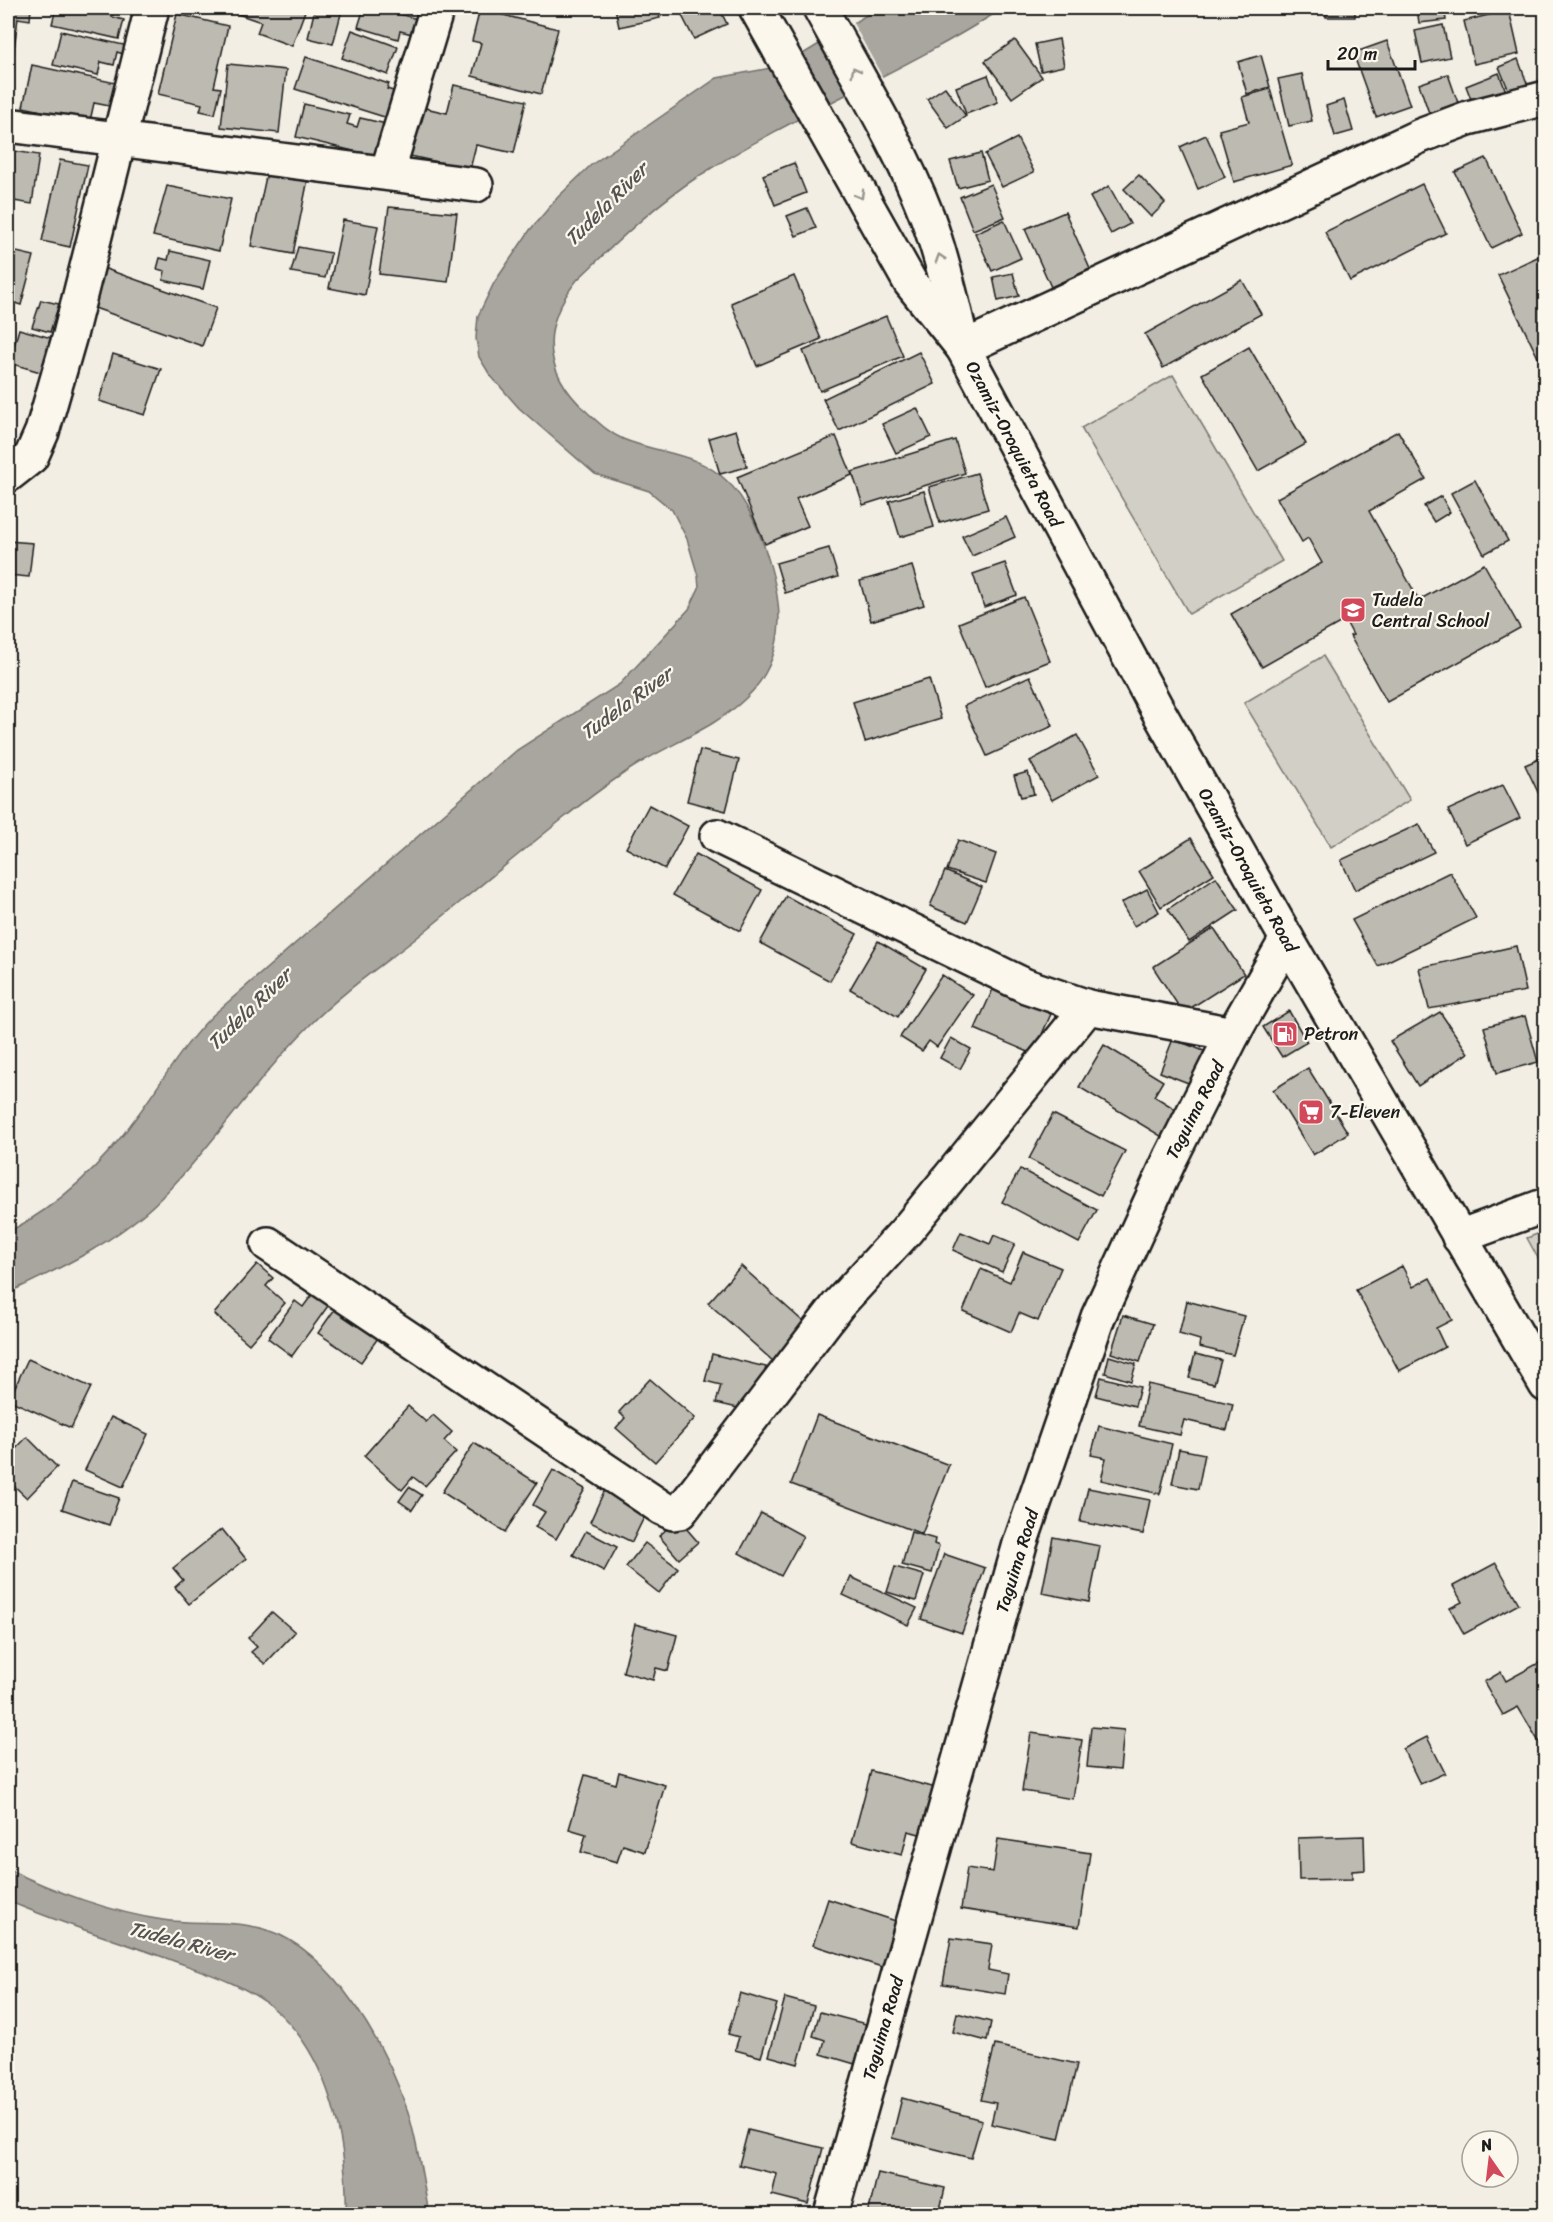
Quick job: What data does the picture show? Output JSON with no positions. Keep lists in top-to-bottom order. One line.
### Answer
{"streets":{"main road":["Ozamiz-Oroquieta Road","Taguima Road"]},"crossings":[["Ozamiz-Oroquieta Road","Taguima Road"]],"water":["Tudela River"],"places":{"school or university":["Tudela Central School"],"fuel station":["Petron"],"supermarket":["7-Eleven"]},"scale_bar":"20 m","north":"top"}
